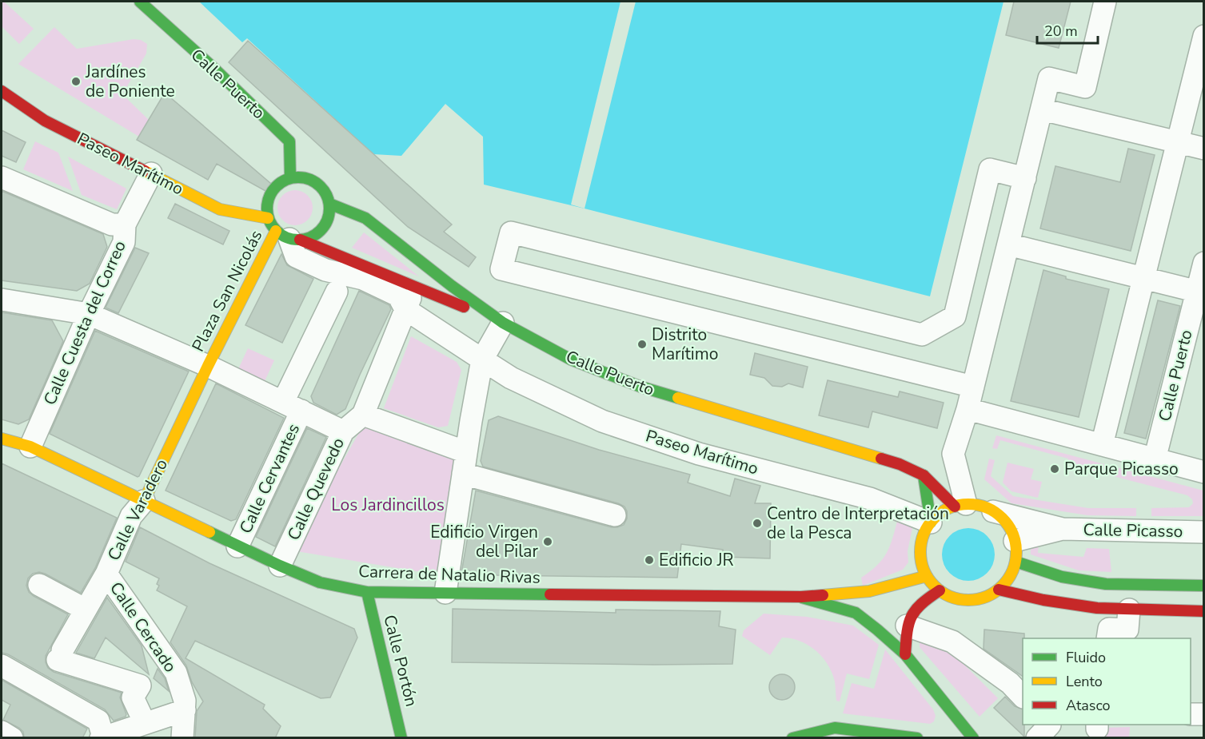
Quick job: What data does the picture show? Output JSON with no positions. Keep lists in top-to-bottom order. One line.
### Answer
{"streets":{"main road":["Calle Puerto","Paseo Marítimo","Plaza San Nicolás","Calle Varadero","Carrera de Natalio Rivas","Calle Portón"],"street":["Calle Cuesta del Correo","Calle Cervantes","Calle Quevedo","Calle Picasso","Calle Cercado"]},"crossings":[["Calle Puerto","Paseo Marítimo"],["Calle Puerto","Plaza San Nicolás"],["Calle Puerto","Carrera de Natalio Rivas"],["Paseo Marítimo","Plaza San Nicolás"],["Paseo Marítimo","Calle Cuesta del Correo"],["Paseo Marítimo","Calle Quevedo"],["Paseo Marítimo","Carrera de Natalio Rivas"],["Plaza San Nicolás","Calle Varadero"],["Calle Cuesta del Correo","Carrera de Natalio Rivas"],["Calle Cervantes","Carrera de Natalio Rivas"],["Calle Quevedo","Carrera de Natalio Rivas"],["Calle Varadero","Carrera de Natalio Rivas"],["Calle Varadero","Calle Cercado"],["Carrera de Natalio Rivas","Calle Portón"]],"parks":["Los Jardincillos"],"places":["Jardínes de Poniente","Distrito Marítimo","Parque Picasso","Centro de Interpretación de la Pesca","Edificio Virgen del Pilar","Edificio JR"],"legend":["Fluido","Lento","Atasco"],"scale_bar":"20 m"}
